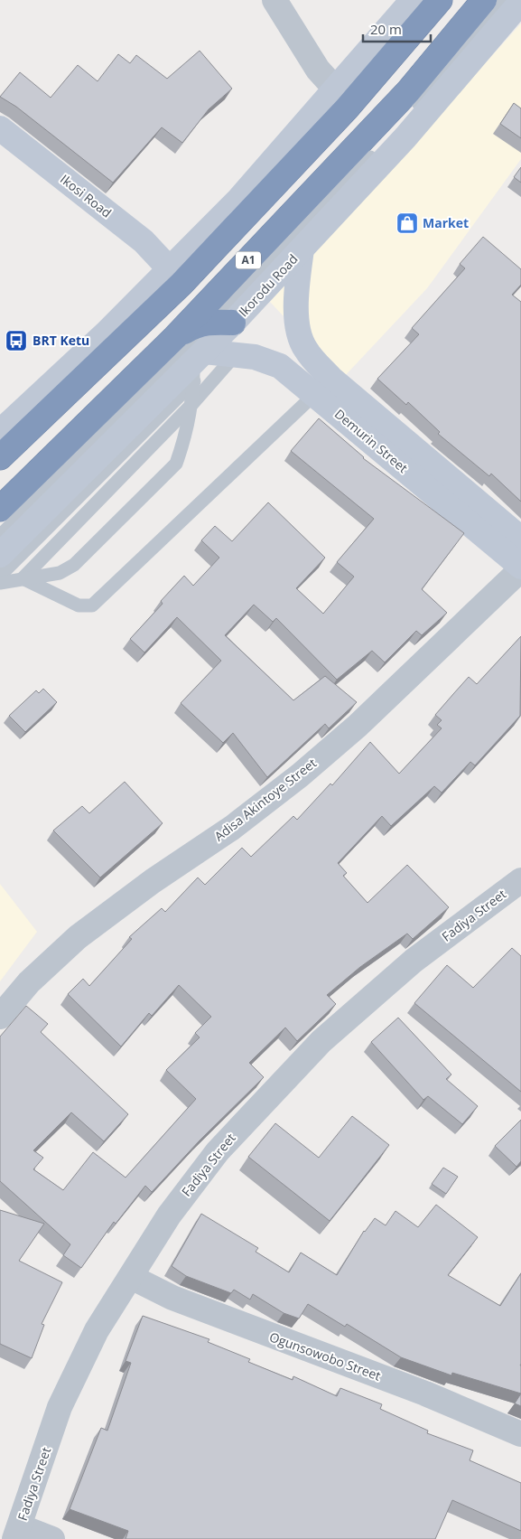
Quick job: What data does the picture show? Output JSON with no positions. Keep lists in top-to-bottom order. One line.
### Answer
{"streets":{"highway":["A1"],"street":["Ikosi Road","Ikorodu Road","Demurin Street","Adisa Akintoye Street","Fadiya Street","Ogunsowobo Street"]},"crossings":[["A1","Demurin Street"],["Ikorodu Road","Demurin Street"],["Demurin Street","Adisa Akintoye Street"],["Fadiya Street","Ogunsowobo Street"]],"places":{"shop":["Market"],"bus stop":["BRT Ketu"]},"scale_bar":"20 m"}
